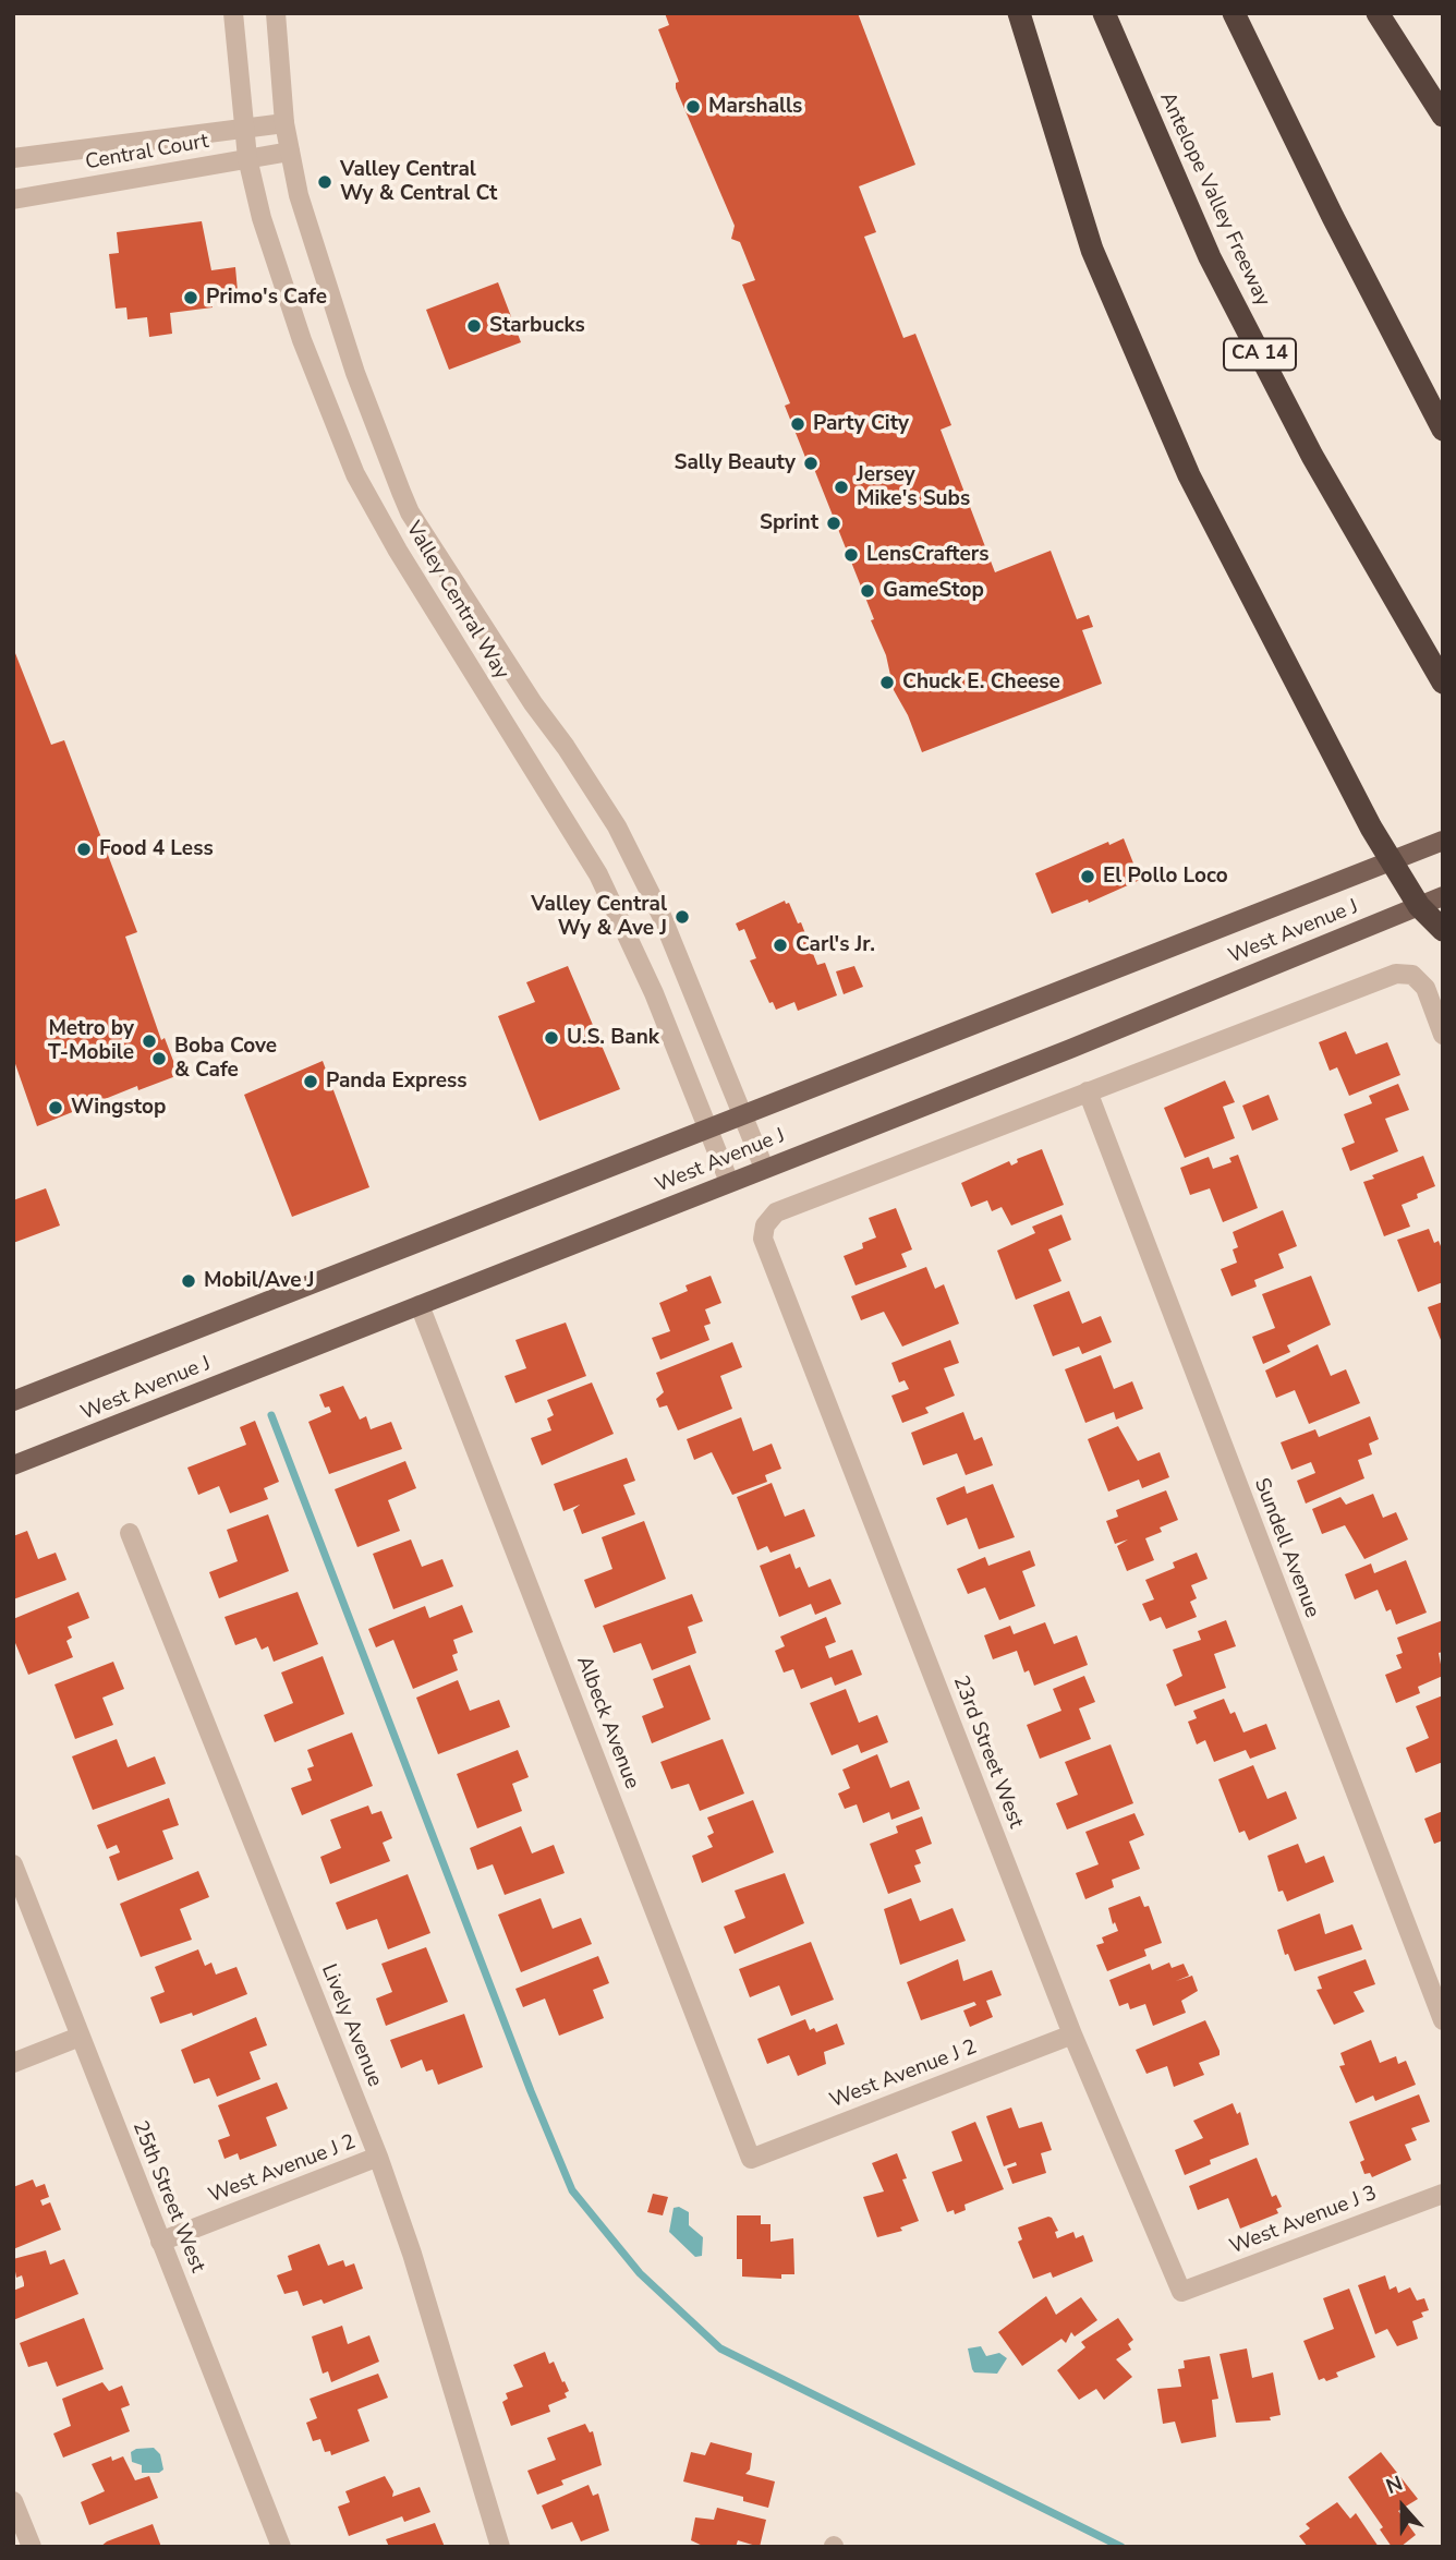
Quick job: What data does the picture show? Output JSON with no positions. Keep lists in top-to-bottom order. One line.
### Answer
{"streets":{"highway":["Antelope Valley Freeway","CA 14"],"main road":["West Avenue J"],"street":["Central Court","Valley Central Way","Sundell Avenue","Albeck Avenue","23rd Street West","Lively Avenue","West Avenue J 2","25th Street West","West Avenue J 3"]},"crossings":[["Central Court","Valley Central Way"],["Valley Central Way","West Avenue J"],["West Avenue J","Albeck Avenue"],["Sundell Avenue","23rd Street West"],["Albeck Avenue","West Avenue J 2"],["23rd Street West","West Avenue J 2"],["23rd Street West","West Avenue J 3"],["Lively Avenue","West Avenue J 2"],["West Avenue J 2","25th Street West"]],"places":["Marshalls","Valley Central Wy & Central Ct","Primo's Cafe","Starbucks","Party City","Sally Beauty","Jersey Mike's Subs","Sprint","LensCrafters","GameStop","Chuck E. Cheese","Food 4 Less","El Pollo Loco","Valley Central Wy & Ave J","Carl's Jr.","U.S. Bank","Metro by T-Mobile","Boba Cove & Cafe","Panda Express","Wingstop","Mobil/Ave J"],"north":"top"}
